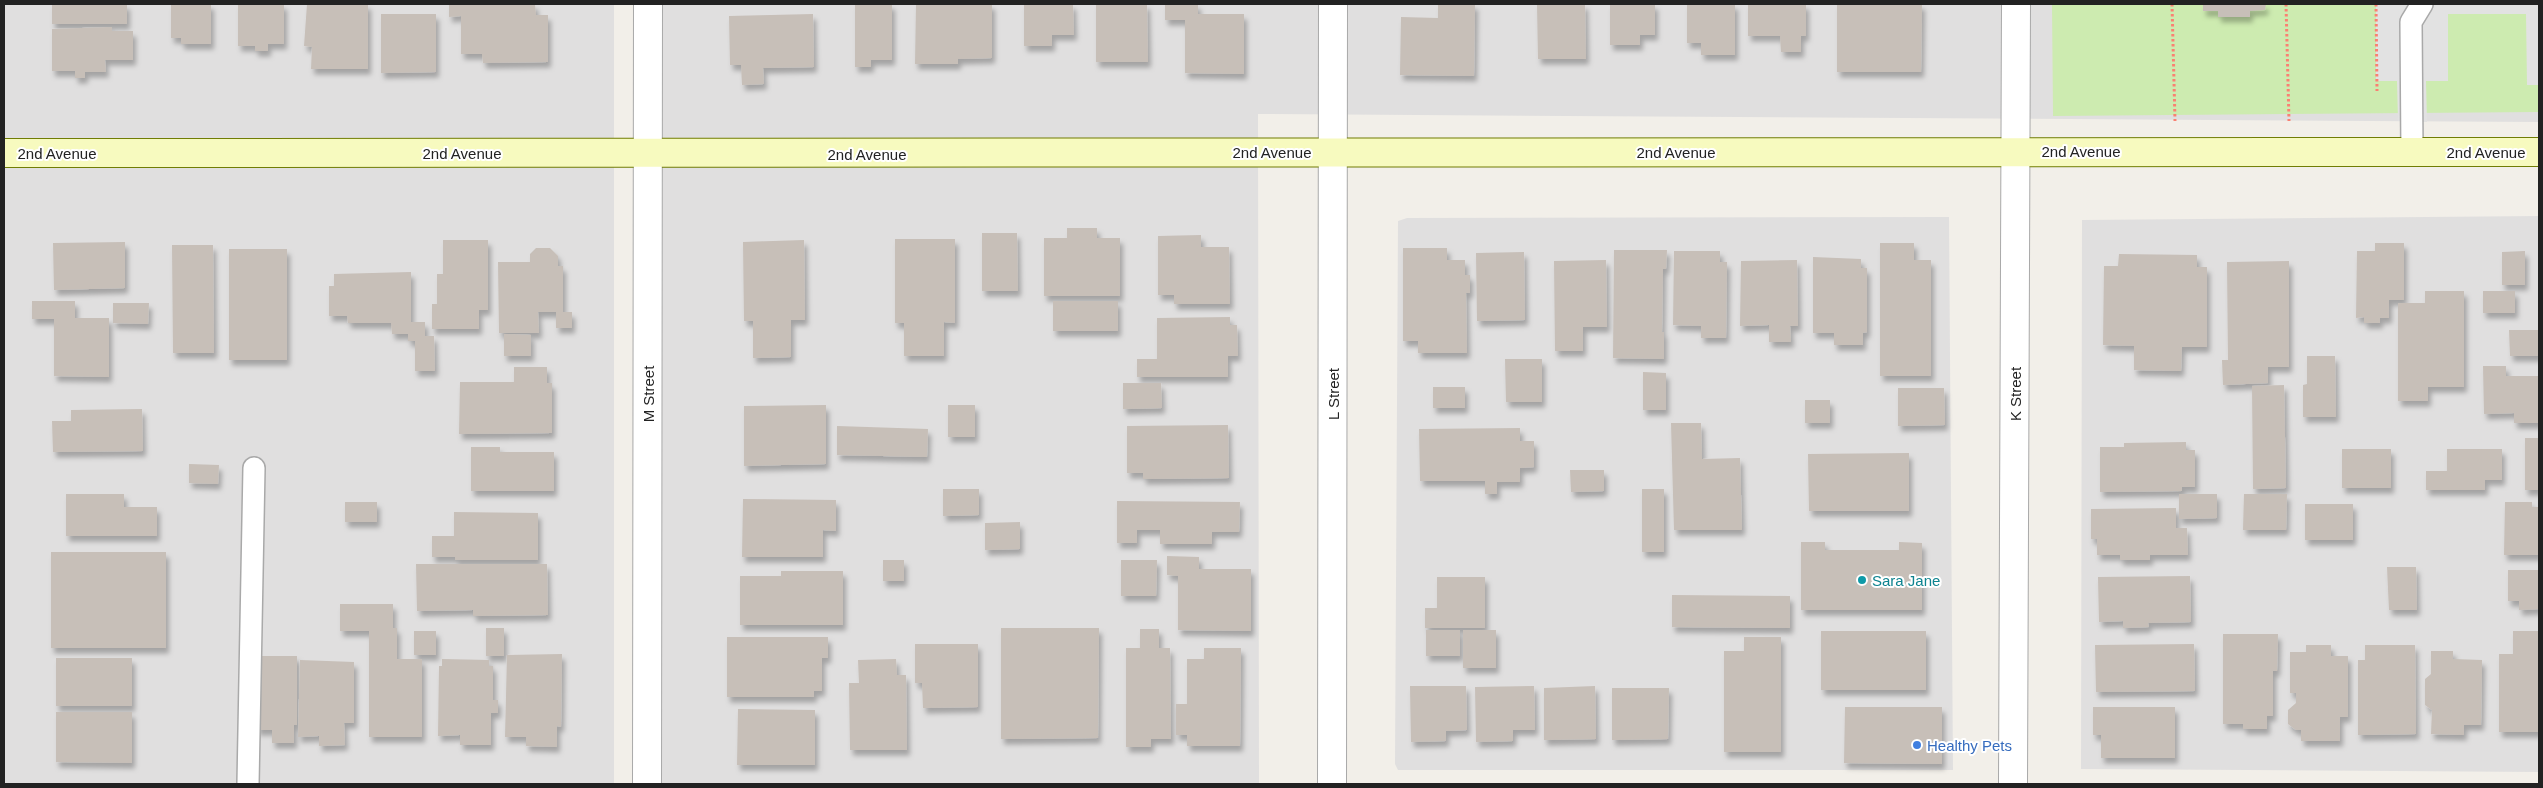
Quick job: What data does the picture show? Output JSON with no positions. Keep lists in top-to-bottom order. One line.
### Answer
{"streets":{"street":["2nd Avenue","M Street","L Street","K Street"]},"crossings":[["2nd Avenue","M Street"],["2nd Avenue","L Street"],["2nd Avenue","K Street"]],"places":["Sara Jane","Healthy Pets"]}
